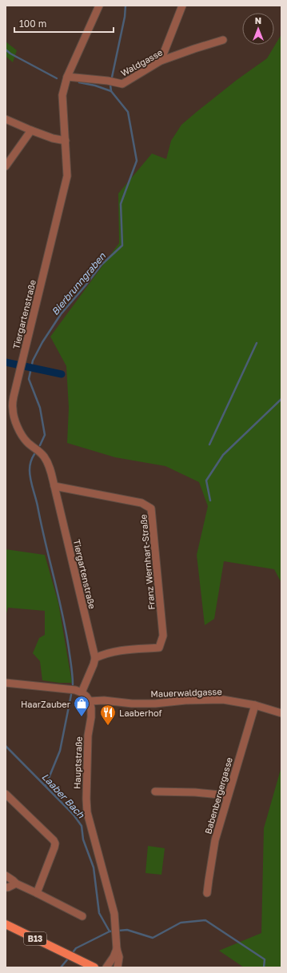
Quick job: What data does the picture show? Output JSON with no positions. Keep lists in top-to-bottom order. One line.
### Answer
{"streets":{"main road":["B13"],"street":["Waldgasse","Tiergartenstraße","Franz Wernhart-Straße","Mauerwaldgasse","Hauptstraße","Babenbergergasse"]},"crossings":[["Waldgasse","Tiergartenstraße"],["Tiergartenstraße","Franz Wernhart-Straße"],["Mauerwaldgasse","Hauptstraße"],["Mauerwaldgasse","Babenbergergasse"]],"water":["Bierbrunngraben","Laaber Bach"],"places":{"shop":["HaarZauber"],"restaurant":["Laaberhof"]},"scale_bar":"100 m","north":"top"}
